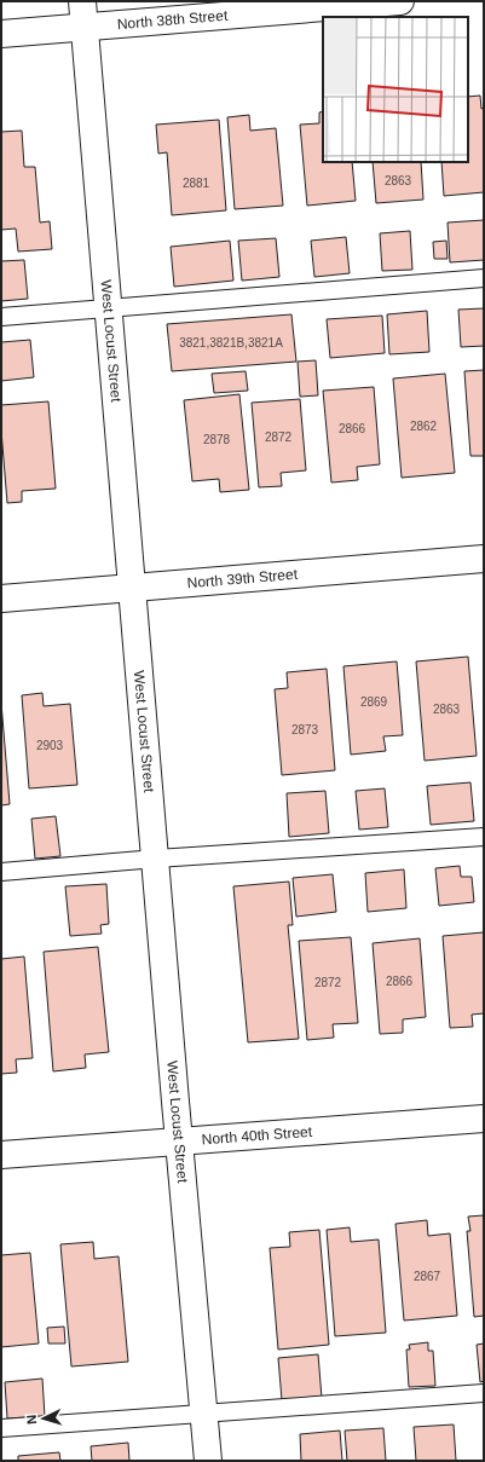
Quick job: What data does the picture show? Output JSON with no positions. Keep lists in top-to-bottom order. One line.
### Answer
{"streets":{"street":["North 38th Street","West Locust Street","North 39th Street","North 40th Street"]},"crossings":[["North 38th Street","West Locust Street"],["West Locust Street","North 39th Street"],["West Locust Street","North 40th Street"]],"house_numbers":["2863","2881","3821,3821B,3821A","2862","2866","2872","2878","2869","2863","2873","2903","2866","2872","2867"],"north":"left"}
